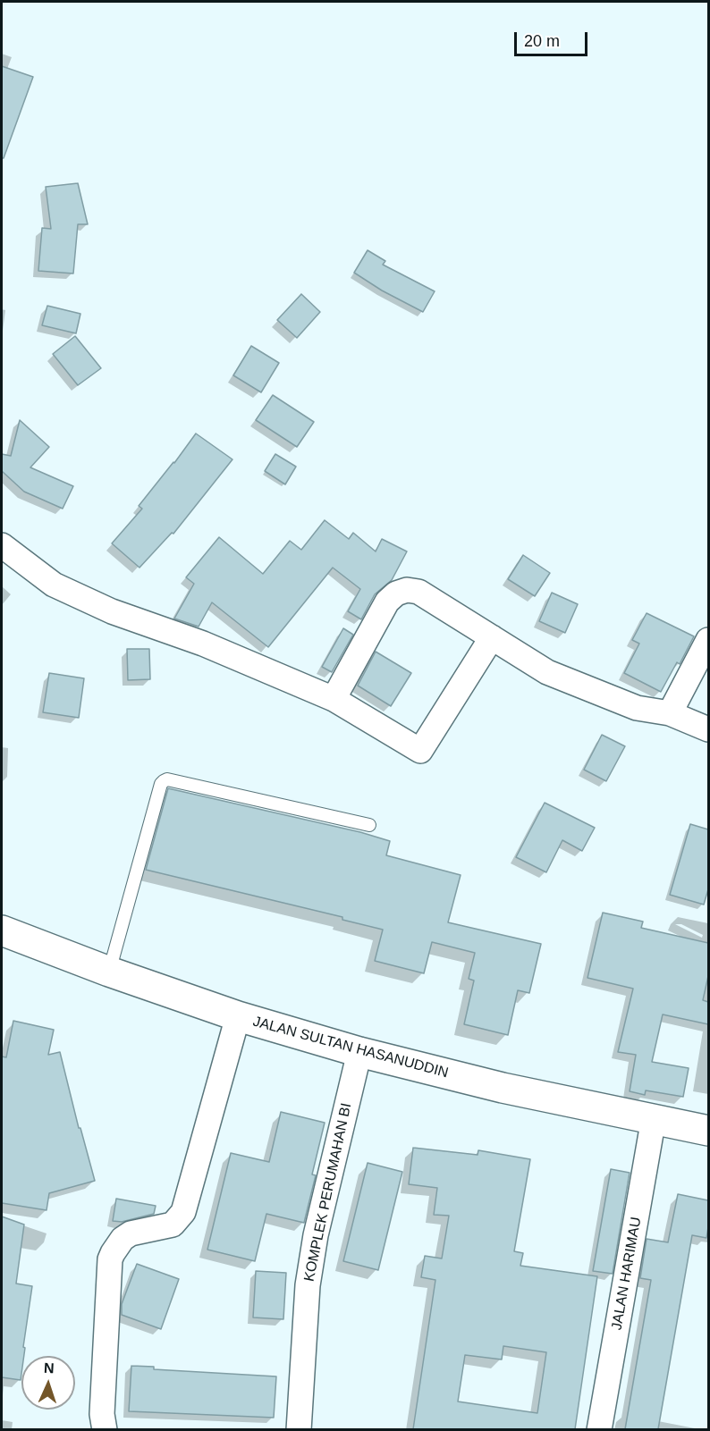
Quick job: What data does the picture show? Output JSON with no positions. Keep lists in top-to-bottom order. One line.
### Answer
{"streets":{"highway":["JALAN SULTAN HASANUDDIN"],"street":["KOMPLEK PERUMAHAN BI","JALAN HARIMAU"]},"crossings":[["JALAN SULTAN HASANUDDIN","KOMPLEK PERUMAHAN BI"],["JALAN SULTAN HASANUDDIN","JALAN HARIMAU"]],"scale_bar":"20 m","north":"top"}
